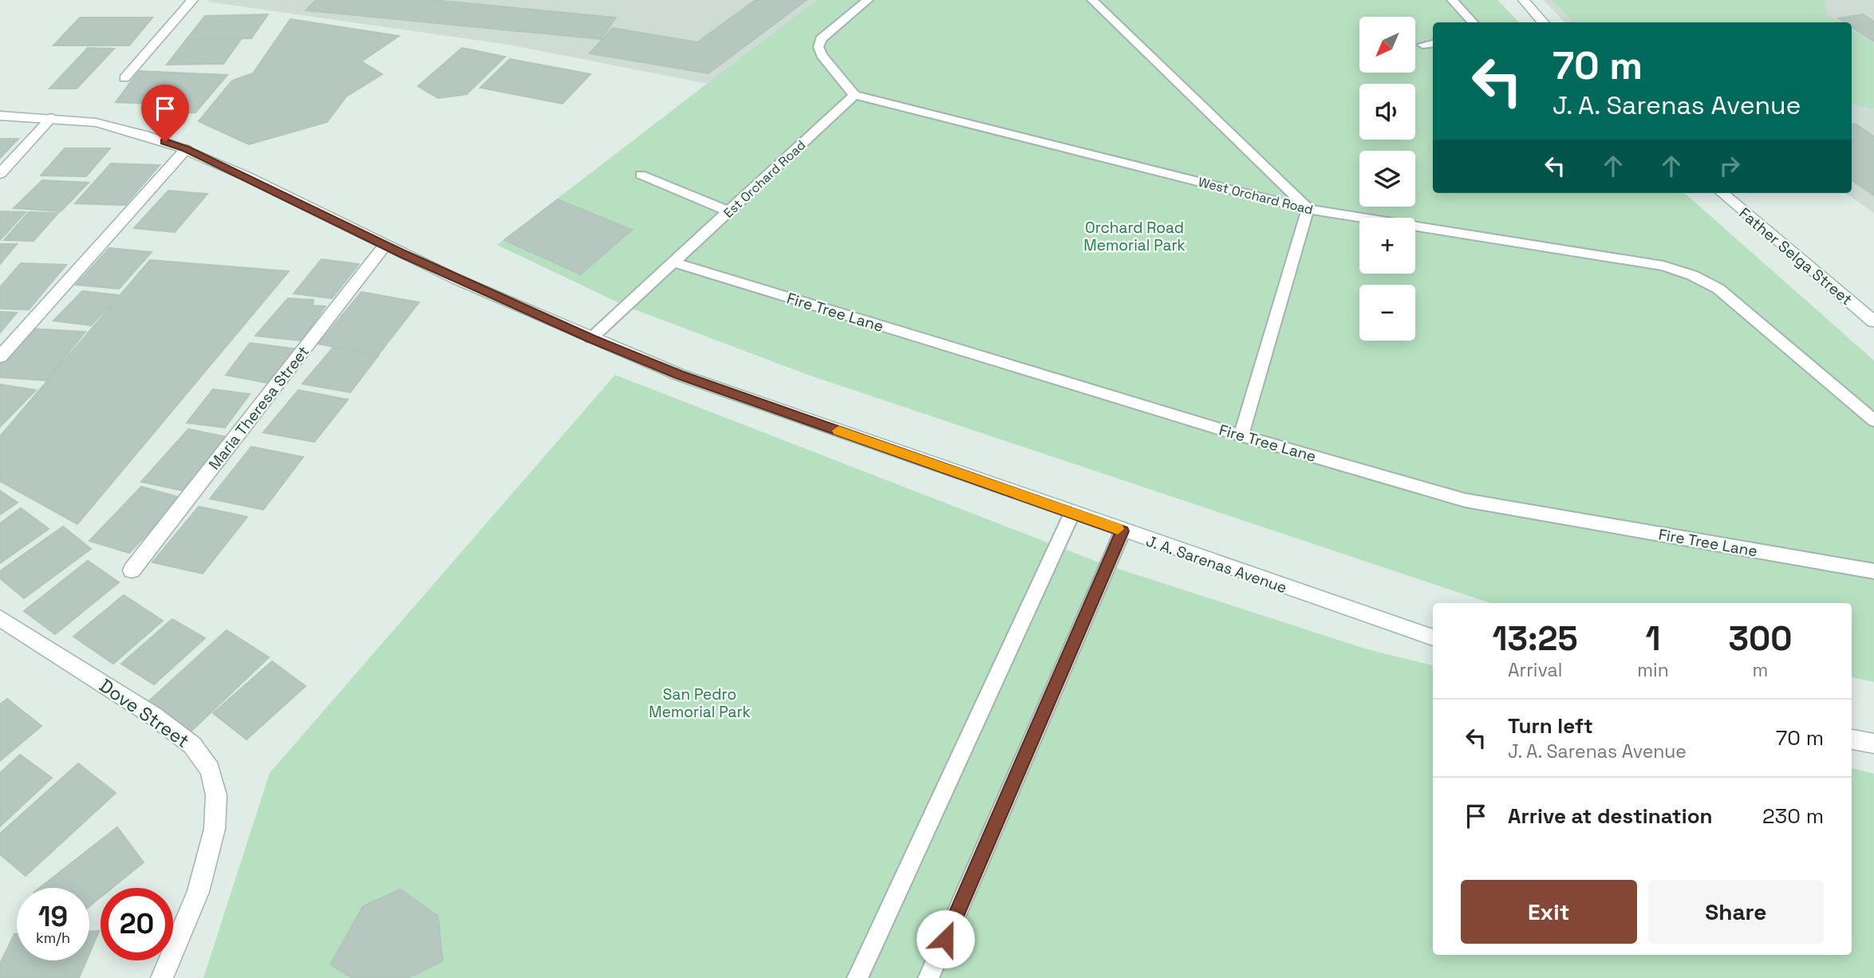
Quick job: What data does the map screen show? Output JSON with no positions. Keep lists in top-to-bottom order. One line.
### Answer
{"streets":{"main road":["Father Selga Street","Maria Theresa Street","J. A. Sarenas Avenue","Dove Street"],"lane":["Est Orchard Road","West Orchard Road","Fire Tree Lane"]},"crossings":[["Est Orchard Road","West Orchard Road"],["Est Orchard Road","Fire Tree Lane"],["Est Orchard Road","J. A. Sarenas Avenue"],["Maria Theresa Street","J. A. Sarenas Avenue"]],"parks":["Orchard Road Memorial Park","San Pedro Memorial Park"],"north":"bottom left","page":{"map_buttons":["+","−"],"turn":["70 m","J. A. Sarenas Avenue"],"eta":["13:25","Arrival","1","min","300","m"],"list":[{"name":"Turn left","note":"J. A. Sarenas Avenue","value":"70 m"},{"name":"Arrive at destination","value":"230 m"}],"buttons":["Exit","Share"],"speed":"19 km/h","limit":"20"}}
